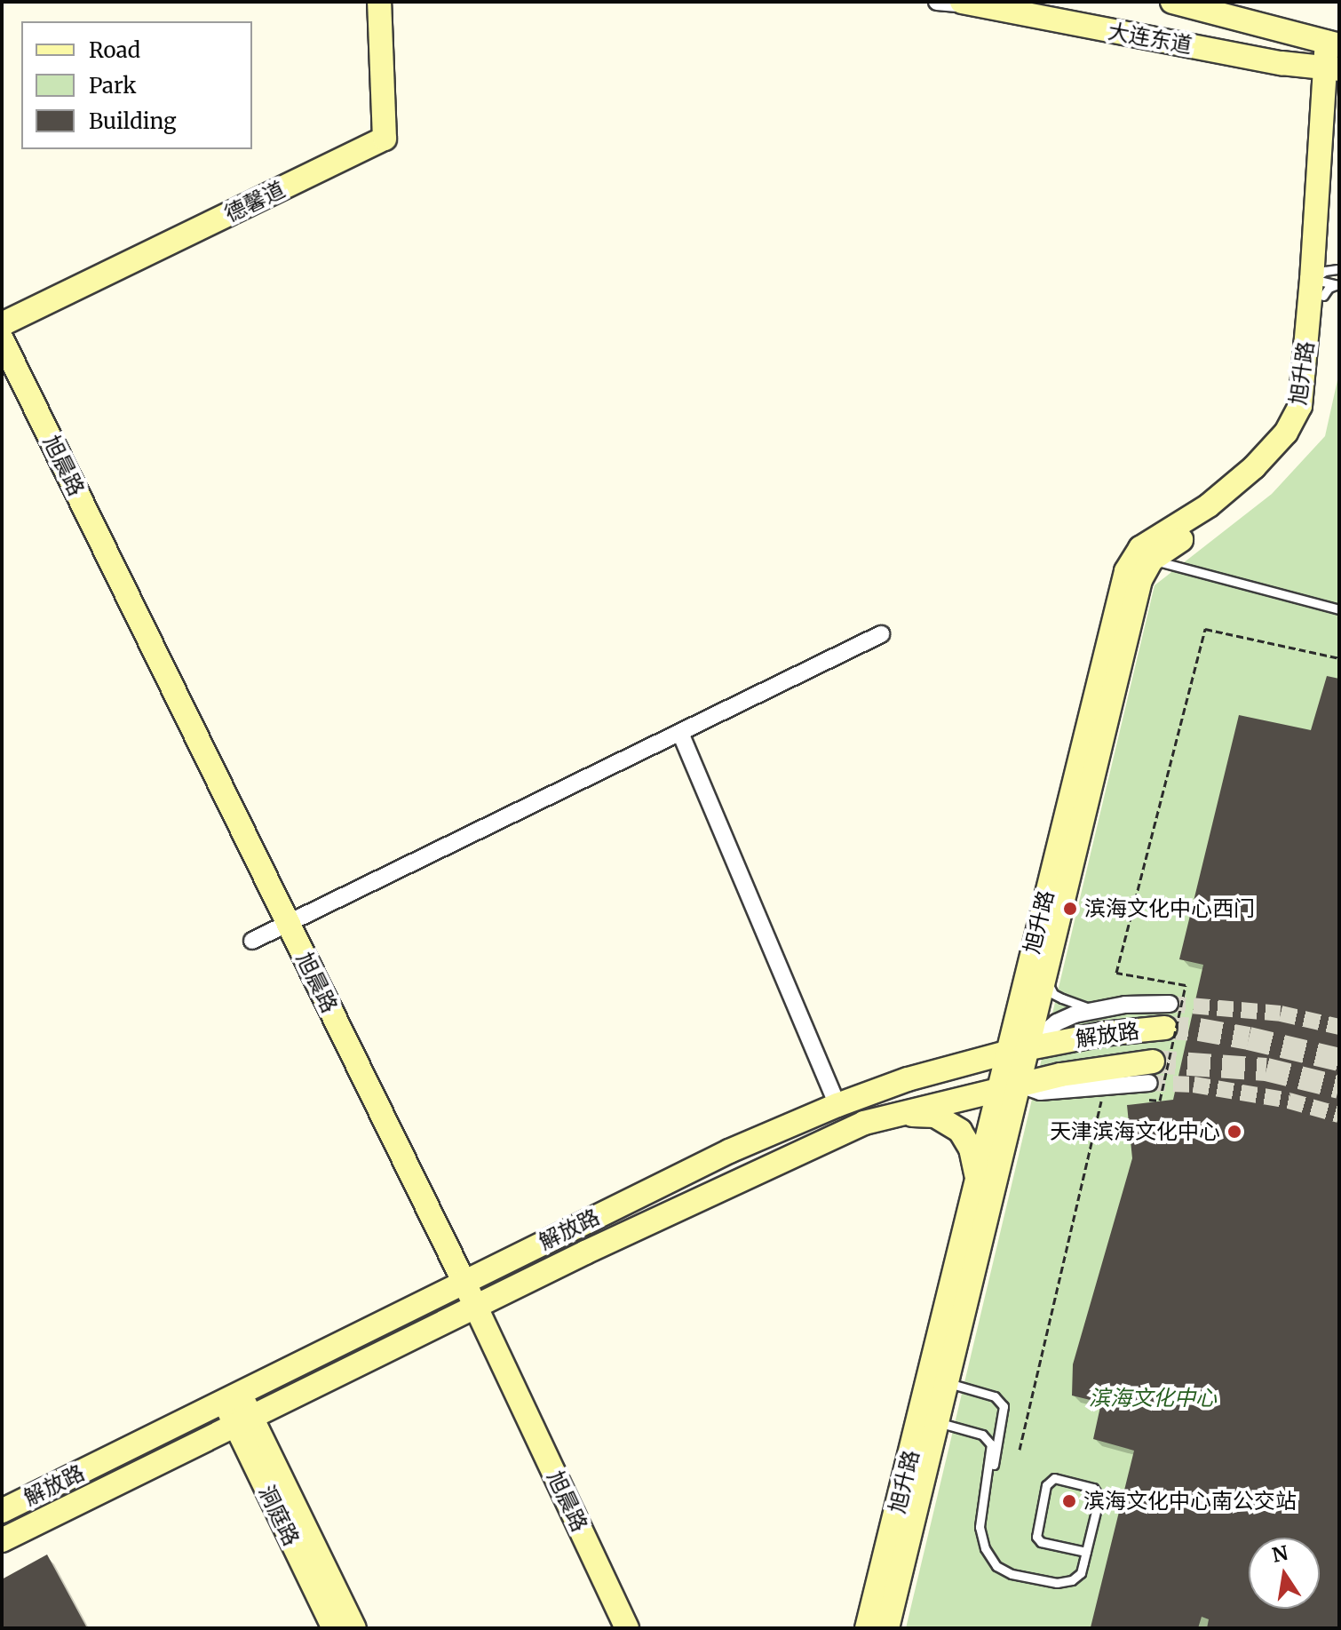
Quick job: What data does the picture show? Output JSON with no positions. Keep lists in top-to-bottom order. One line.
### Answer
{"streets":{"street":["大连东道","德馨道","旭升路","旭晨路","解放路","洞庭路"]},"crossings":[["大连东道","旭升路"],["旭升路","解放路"],["旭晨路","解放路"],["解放路","洞庭路"]],"parks":["滨海文化中心"],"places":["滨海文化中心西门","天津滨海文化中心","滨海文化中心南公交站"],"legend":["Road","Park","Building"],"north":"top"}
